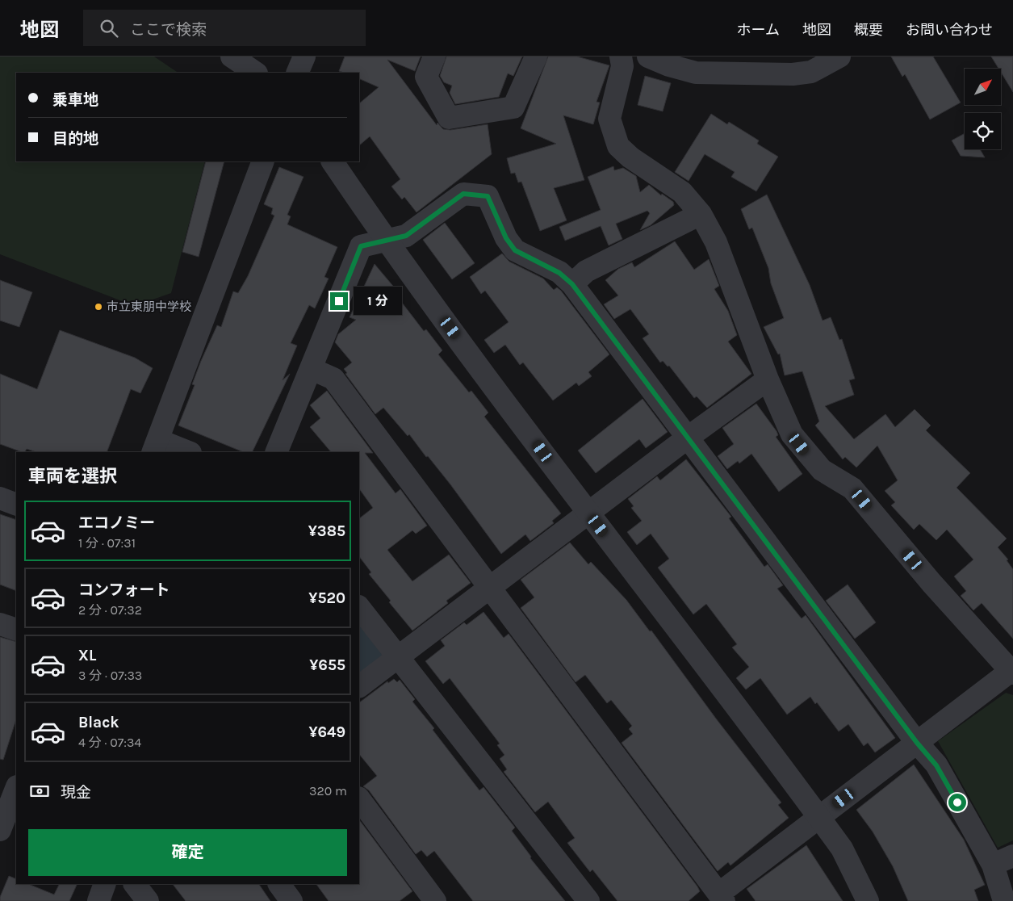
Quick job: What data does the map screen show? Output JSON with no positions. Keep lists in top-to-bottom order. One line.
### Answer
{"places":["市立東朋中学校"],"north":"top right","page":{"header":"地図","search":"ここで検索","nav":["ホーム","地図","概要","お問い合わせ"],"banner":["乗車地","目的地"],"bubble":"1 分","heading":"車両を選択","list":[{"name":"エコノミー","note":"1 分 · 07:31","value":"¥385"},{"name":"コンフォート","note":"2 分 · 07:32","value":"¥520"},{"name":"XL","note":"3 分 · 07:33","value":"¥655"},{"name":"Black","note":"4 分 · 07:34","value":"¥649"}],"pay":["現金","320 m"],"buttons":"確定"}}
